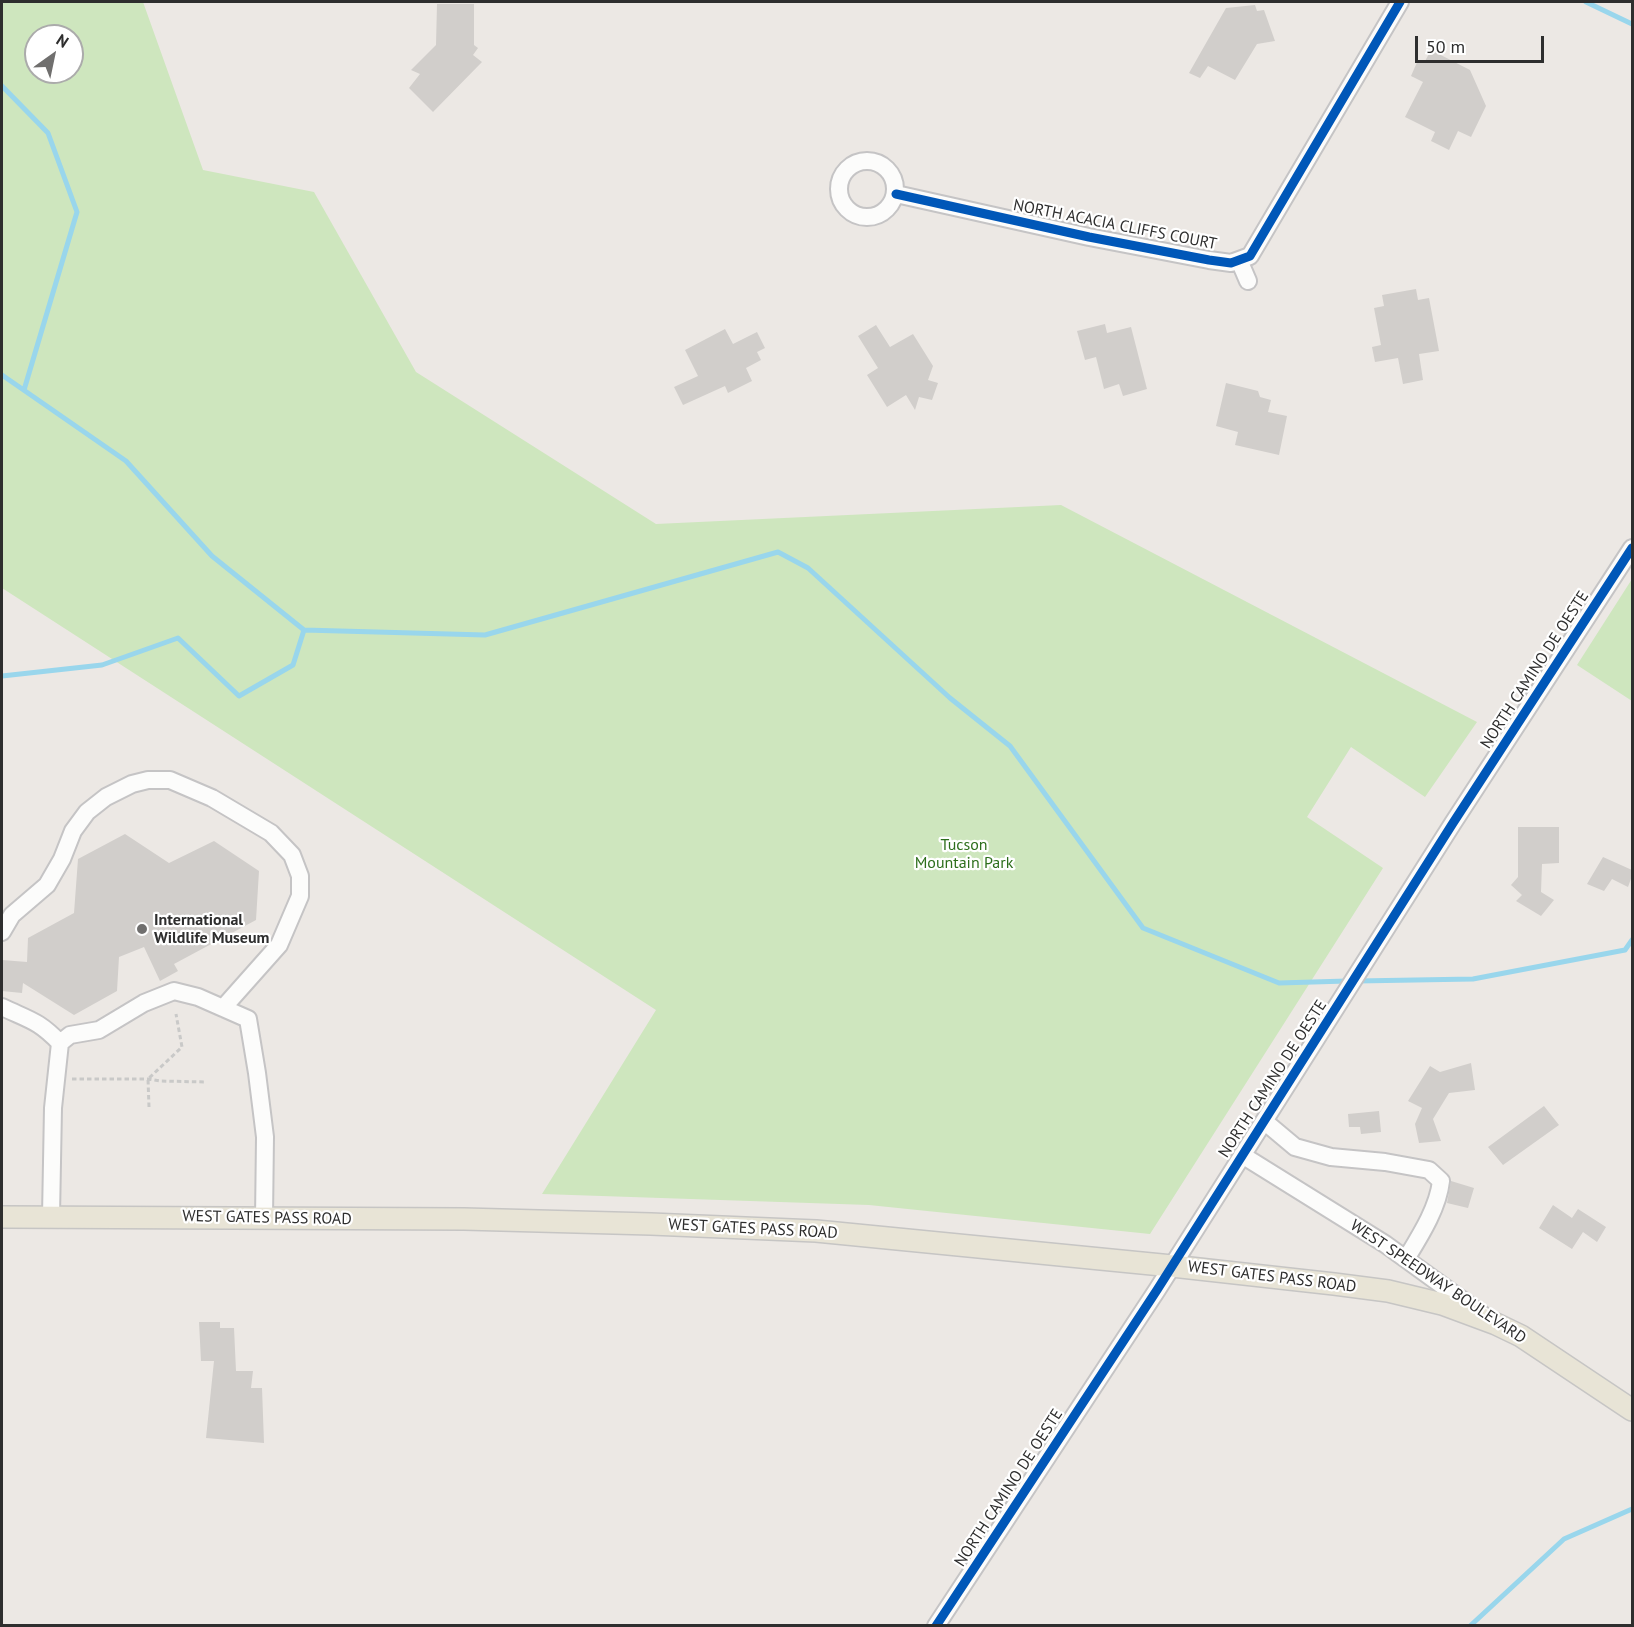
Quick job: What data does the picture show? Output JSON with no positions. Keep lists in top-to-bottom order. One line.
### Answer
{"streets":{"main road":["WEST GATES PASS ROAD","WEST SPEEDWAY BOULEVARD"],"street":["NORTH ACACIA CLIFFS COURT","NORTH CAMINO DE OESTE"]},"crossings":[["NORTH CAMINO DE OESTE","WEST GATES PASS ROAD"],["NORTH CAMINO DE OESTE","WEST SPEEDWAY BOULEVARD"],["WEST GATES PASS ROAD","WEST SPEEDWAY BOULEVARD"]],"parks":["Tucson Mountain Park"],"places":["International Wildlife Museum"],"scale_bar":"50 m","north":"top right"}
